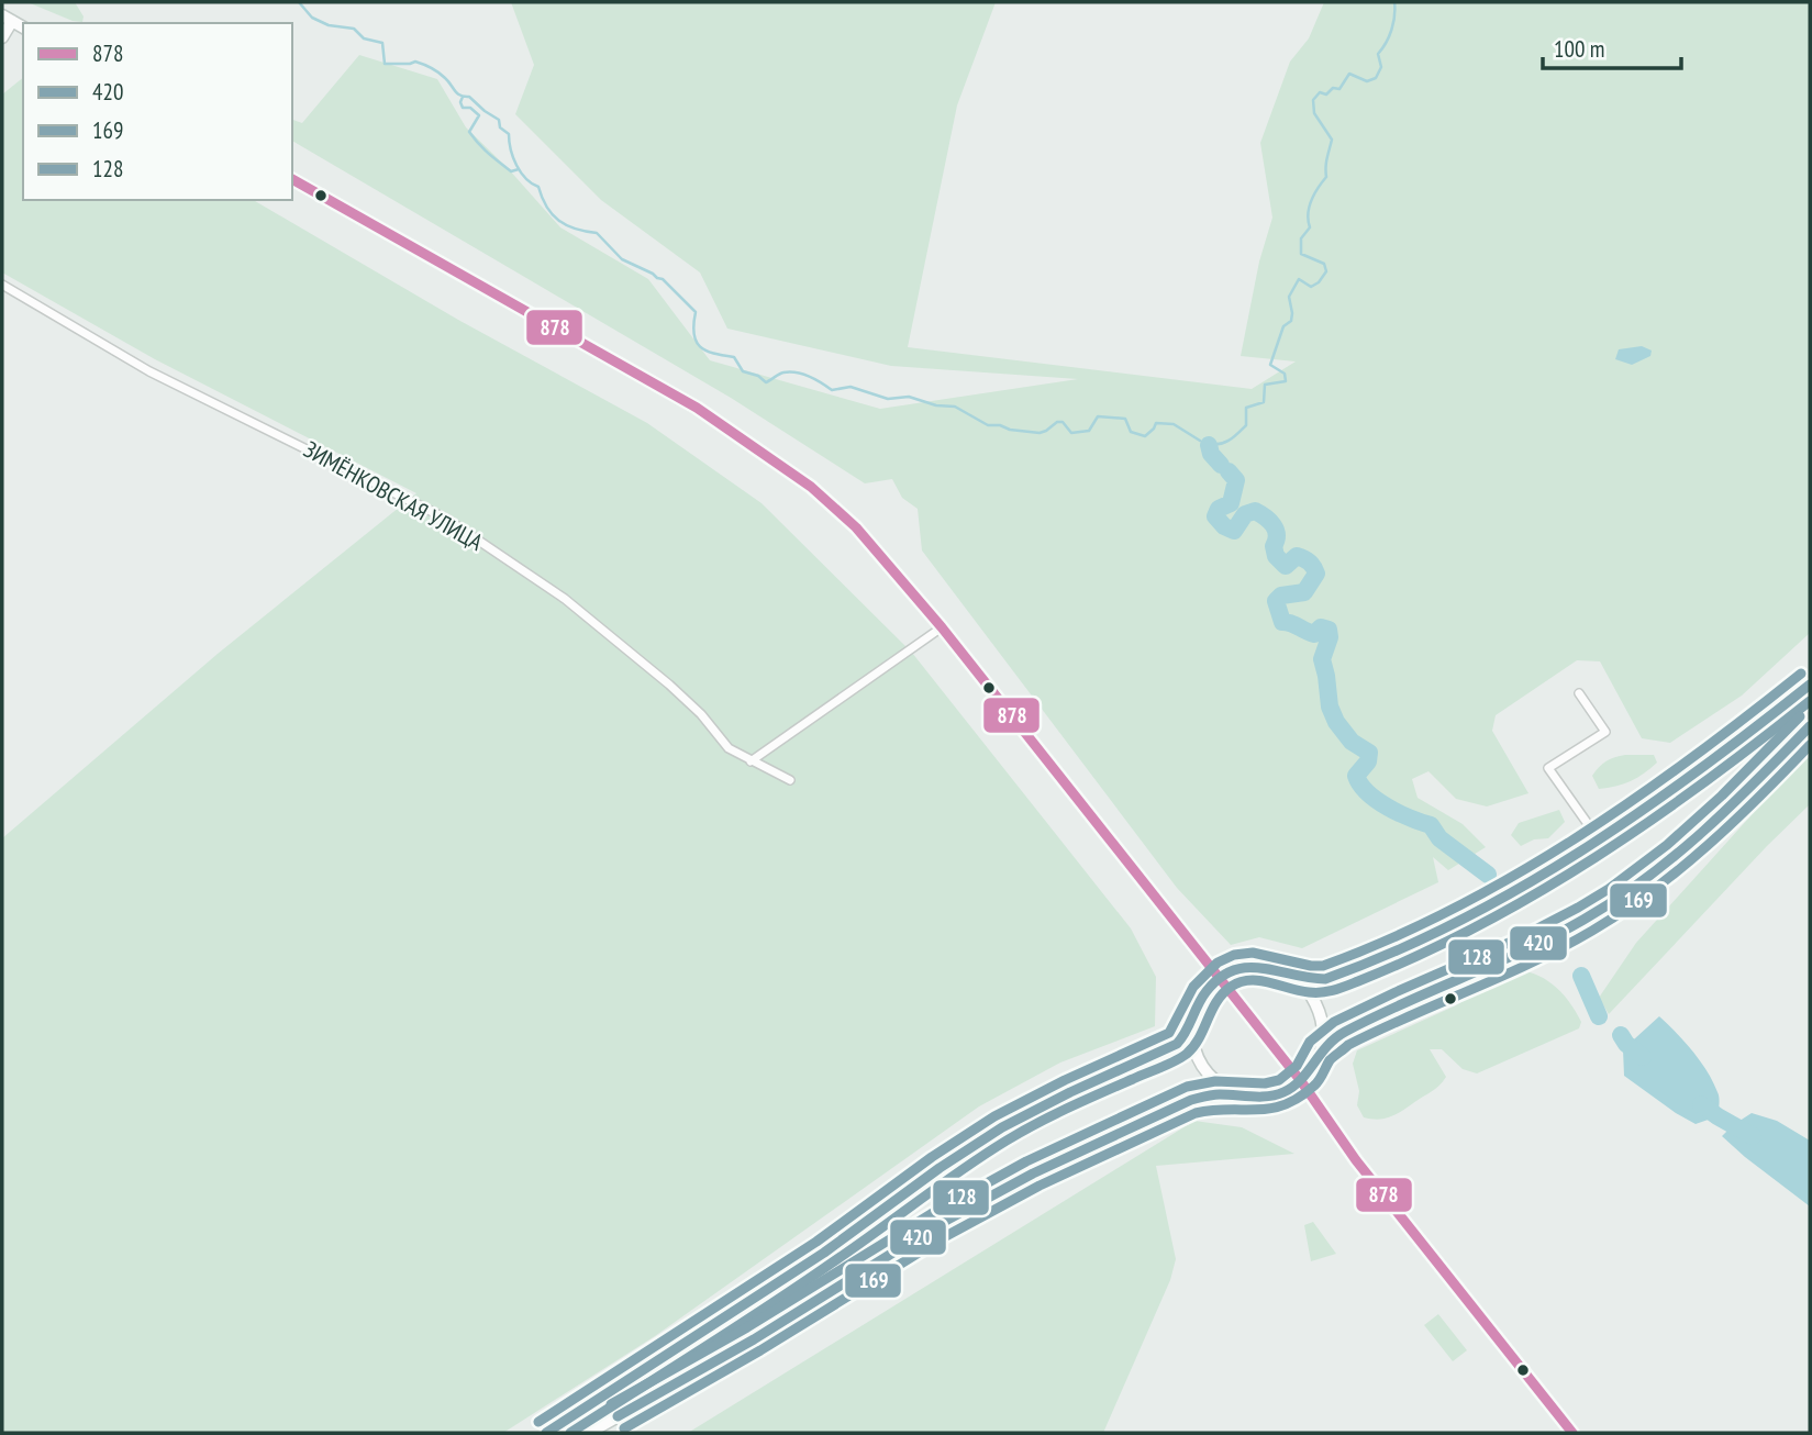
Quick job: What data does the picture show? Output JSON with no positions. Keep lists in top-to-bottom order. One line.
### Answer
{"streets":{"street":["ЗИМЁНКОВСКАЯ УЛИЦА"]},"lines":["transit line 878","transit line 128","transit line 420","transit line 169"],"legend":["878","420","169","128"],"scale_bar":"100 m"}
